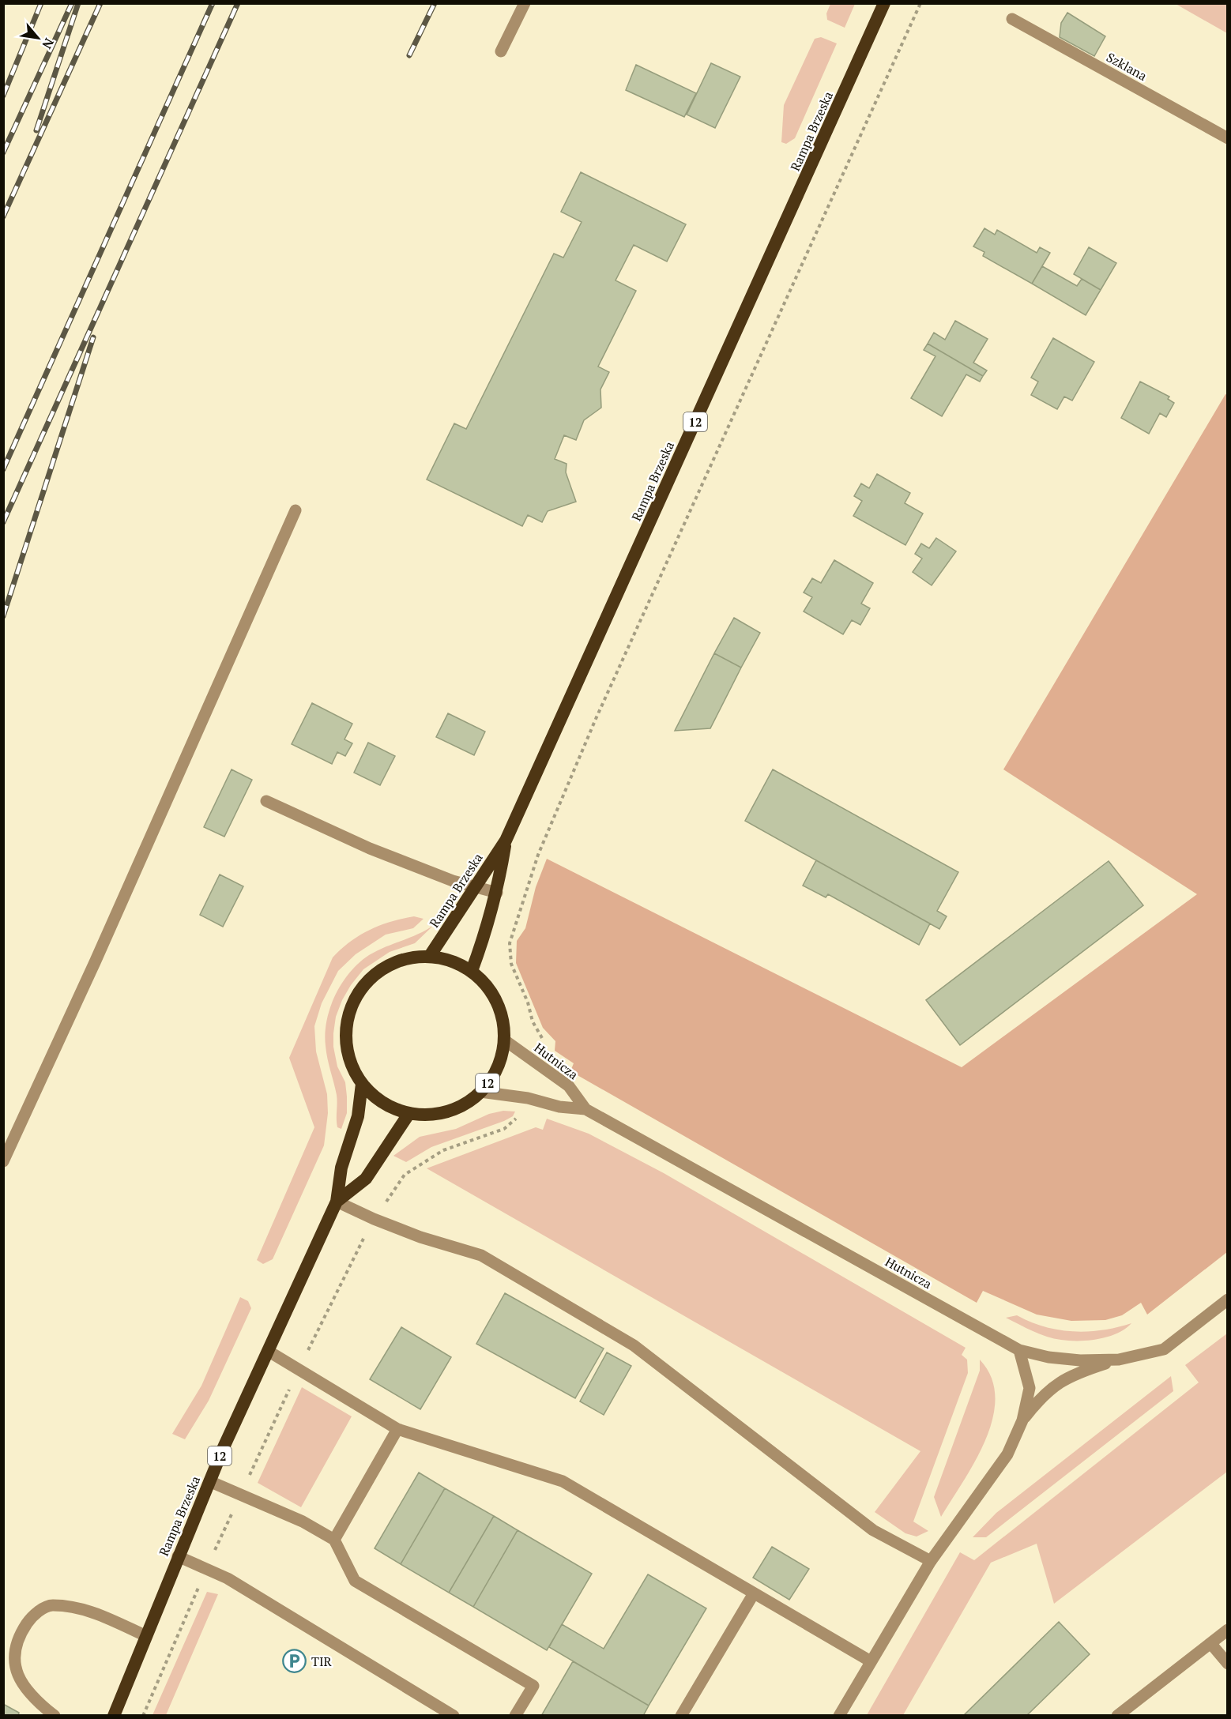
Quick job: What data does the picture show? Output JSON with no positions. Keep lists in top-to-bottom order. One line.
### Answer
{"streets":{"highway":["Rampa Brzeska","12"],"street":["Szklana","Hutnicza"]},"crossings":[["Rampa Brzeska","12"],["Rampa Brzeska","Hutnicza"],["12","Hutnicza"]],"places":{"parking":["TIR"]},"north":"bottom right"}
